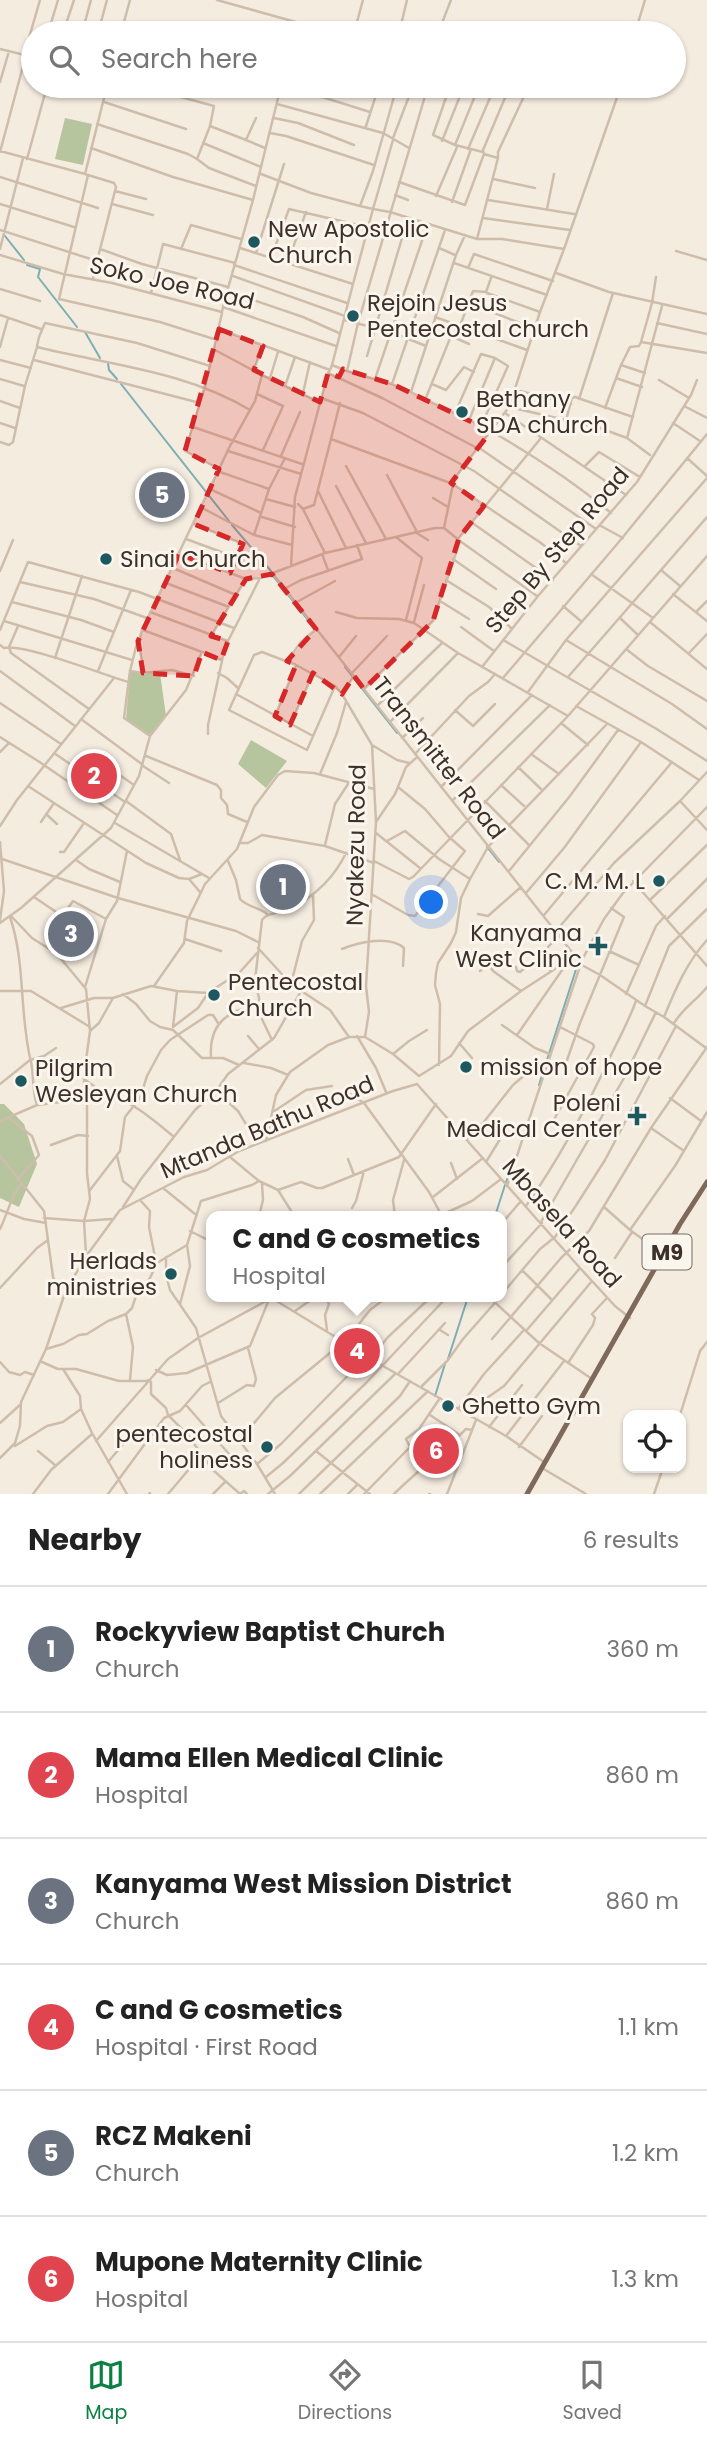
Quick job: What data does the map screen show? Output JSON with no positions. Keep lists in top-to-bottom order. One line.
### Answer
{"streets":{"main road":["M9"],"street":["Soko Joe Road","Step By Step Road","Transmitter Road","Nyakezu Road","Mtanda Bathu Road","Mbasela Road"]},"crossings":[["Mtanda Bathu Road","Mbasela Road"],["Mbasela Road","M9"]],"places":{"other":["New Apostolic Church","Rejoin Jesus Pentecostal church","Bethany SDA church","Sinai Church","C. M. M. L","Pentecostal Church","mission of hope","Pilgrim Wesleyan Church","Herlads ministries","Ghetto Gym","pentecostal holiness"],"health":["Kanyama West Clinic","Poleni Medical Center"]},"page":{"search":"Search here","pins":["5","2","1","3","4","6"],"popup":["C and G cosmetics","Hospital"],"heading":["Nearby","6 results"],"list":[{"mark":"1","name":"Rockyview Baptist Church","note":"Church","value":"360 m"},{"mark":"2","name":"Mama Ellen Medical Clinic","note":"Hospital","value":"860 m"},{"mark":"3","name":"Kanyama West Mission District","note":"Church","value":"860 m"},{"mark":"4","name":"C and G cosmetics","note":"Hospital · First Road","value":"1.1 km"},{"mark":"5","name":"RCZ Makeni","note":"Church","value":"1.2 km"},{"mark":"6","name":"Mupone Maternity Clinic","note":"Hospital","value":"1.3 km"}],"nav":["Map","Directions","Saved"]}}
